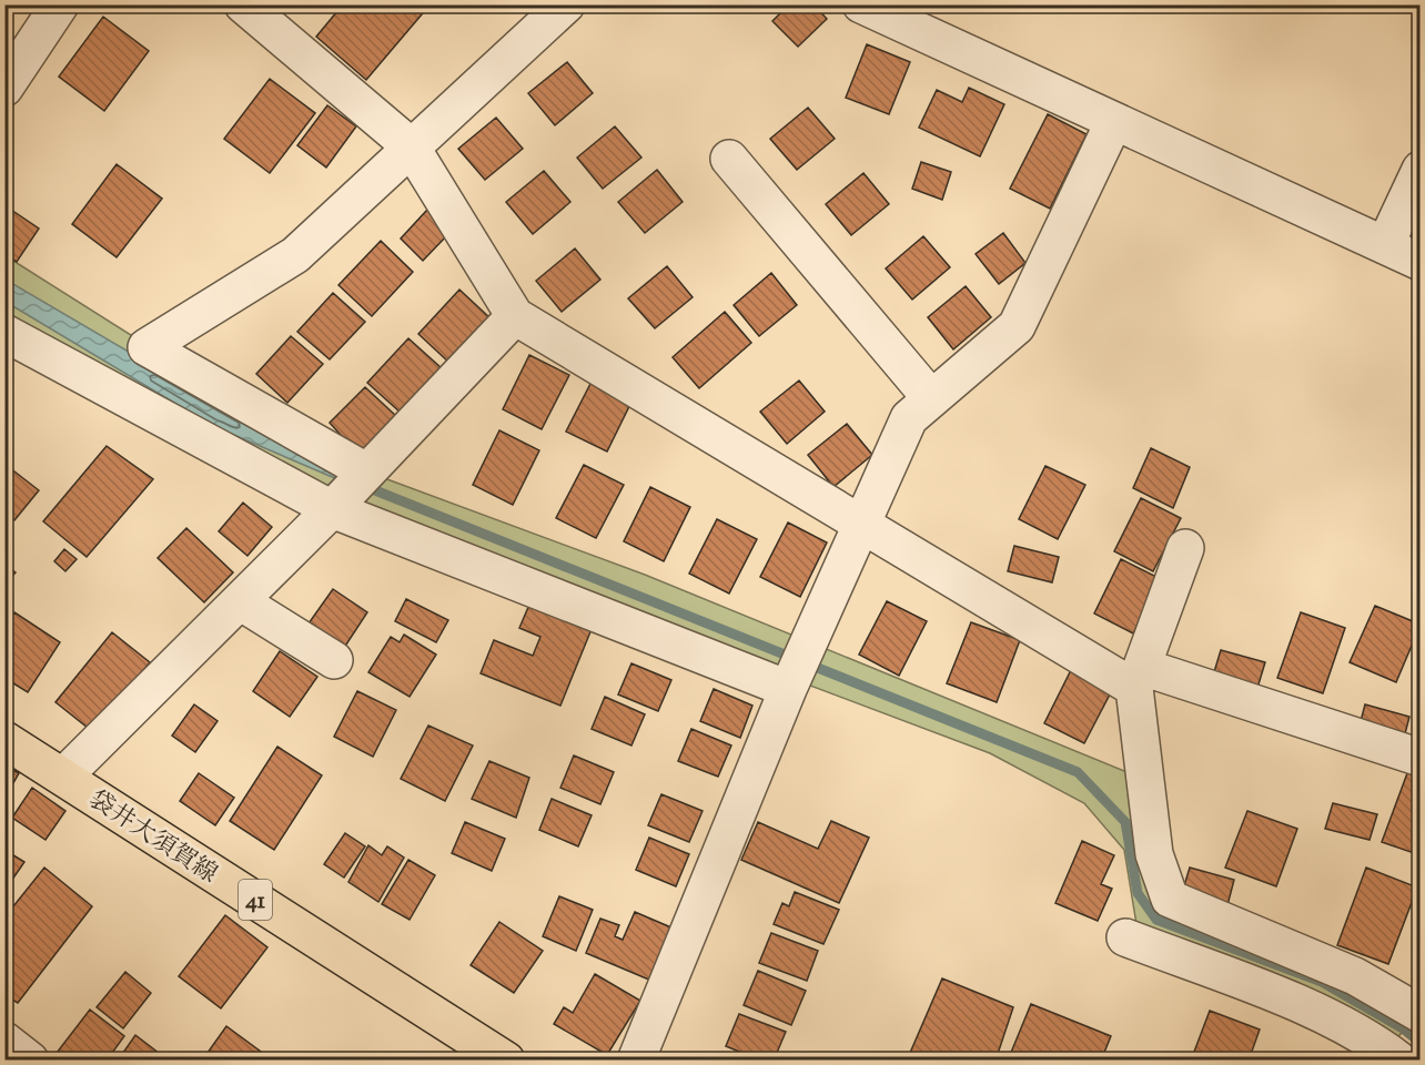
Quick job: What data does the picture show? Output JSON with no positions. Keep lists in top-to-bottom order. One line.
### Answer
{"streets":{"main road":["袋井大須賀線","41"]}}
